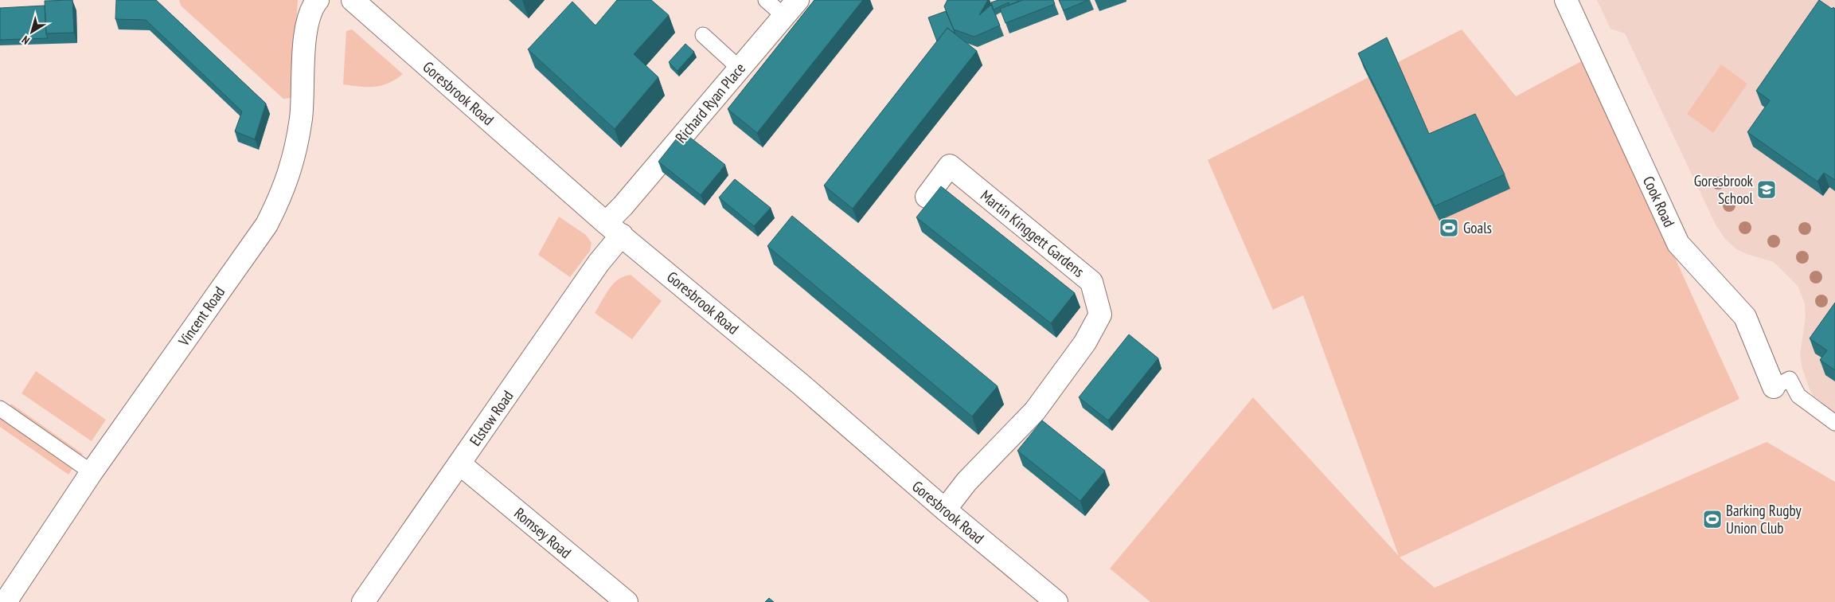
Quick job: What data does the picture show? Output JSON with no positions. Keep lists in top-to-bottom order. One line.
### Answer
{"streets":{"street":["Goresbrook Road","Richard Ryan Place","Cook Road","Martin Kinggett Gardens","Vincent Road","Elstow Road","Romsey Road"]},"crossings":[["Goresbrook Road","Richard Ryan Place"],["Goresbrook Road","Martin Kinggett Gardens"],["Goresbrook Road","Elstow Road"],["Richard Ryan Place","Elstow Road"],["Elstow Road","Romsey Road"]],"places":{"school or university":["Goresbrook School"],"sports":["Goals","Barking Rugby Union Club"]},"north":"bottom left"}
